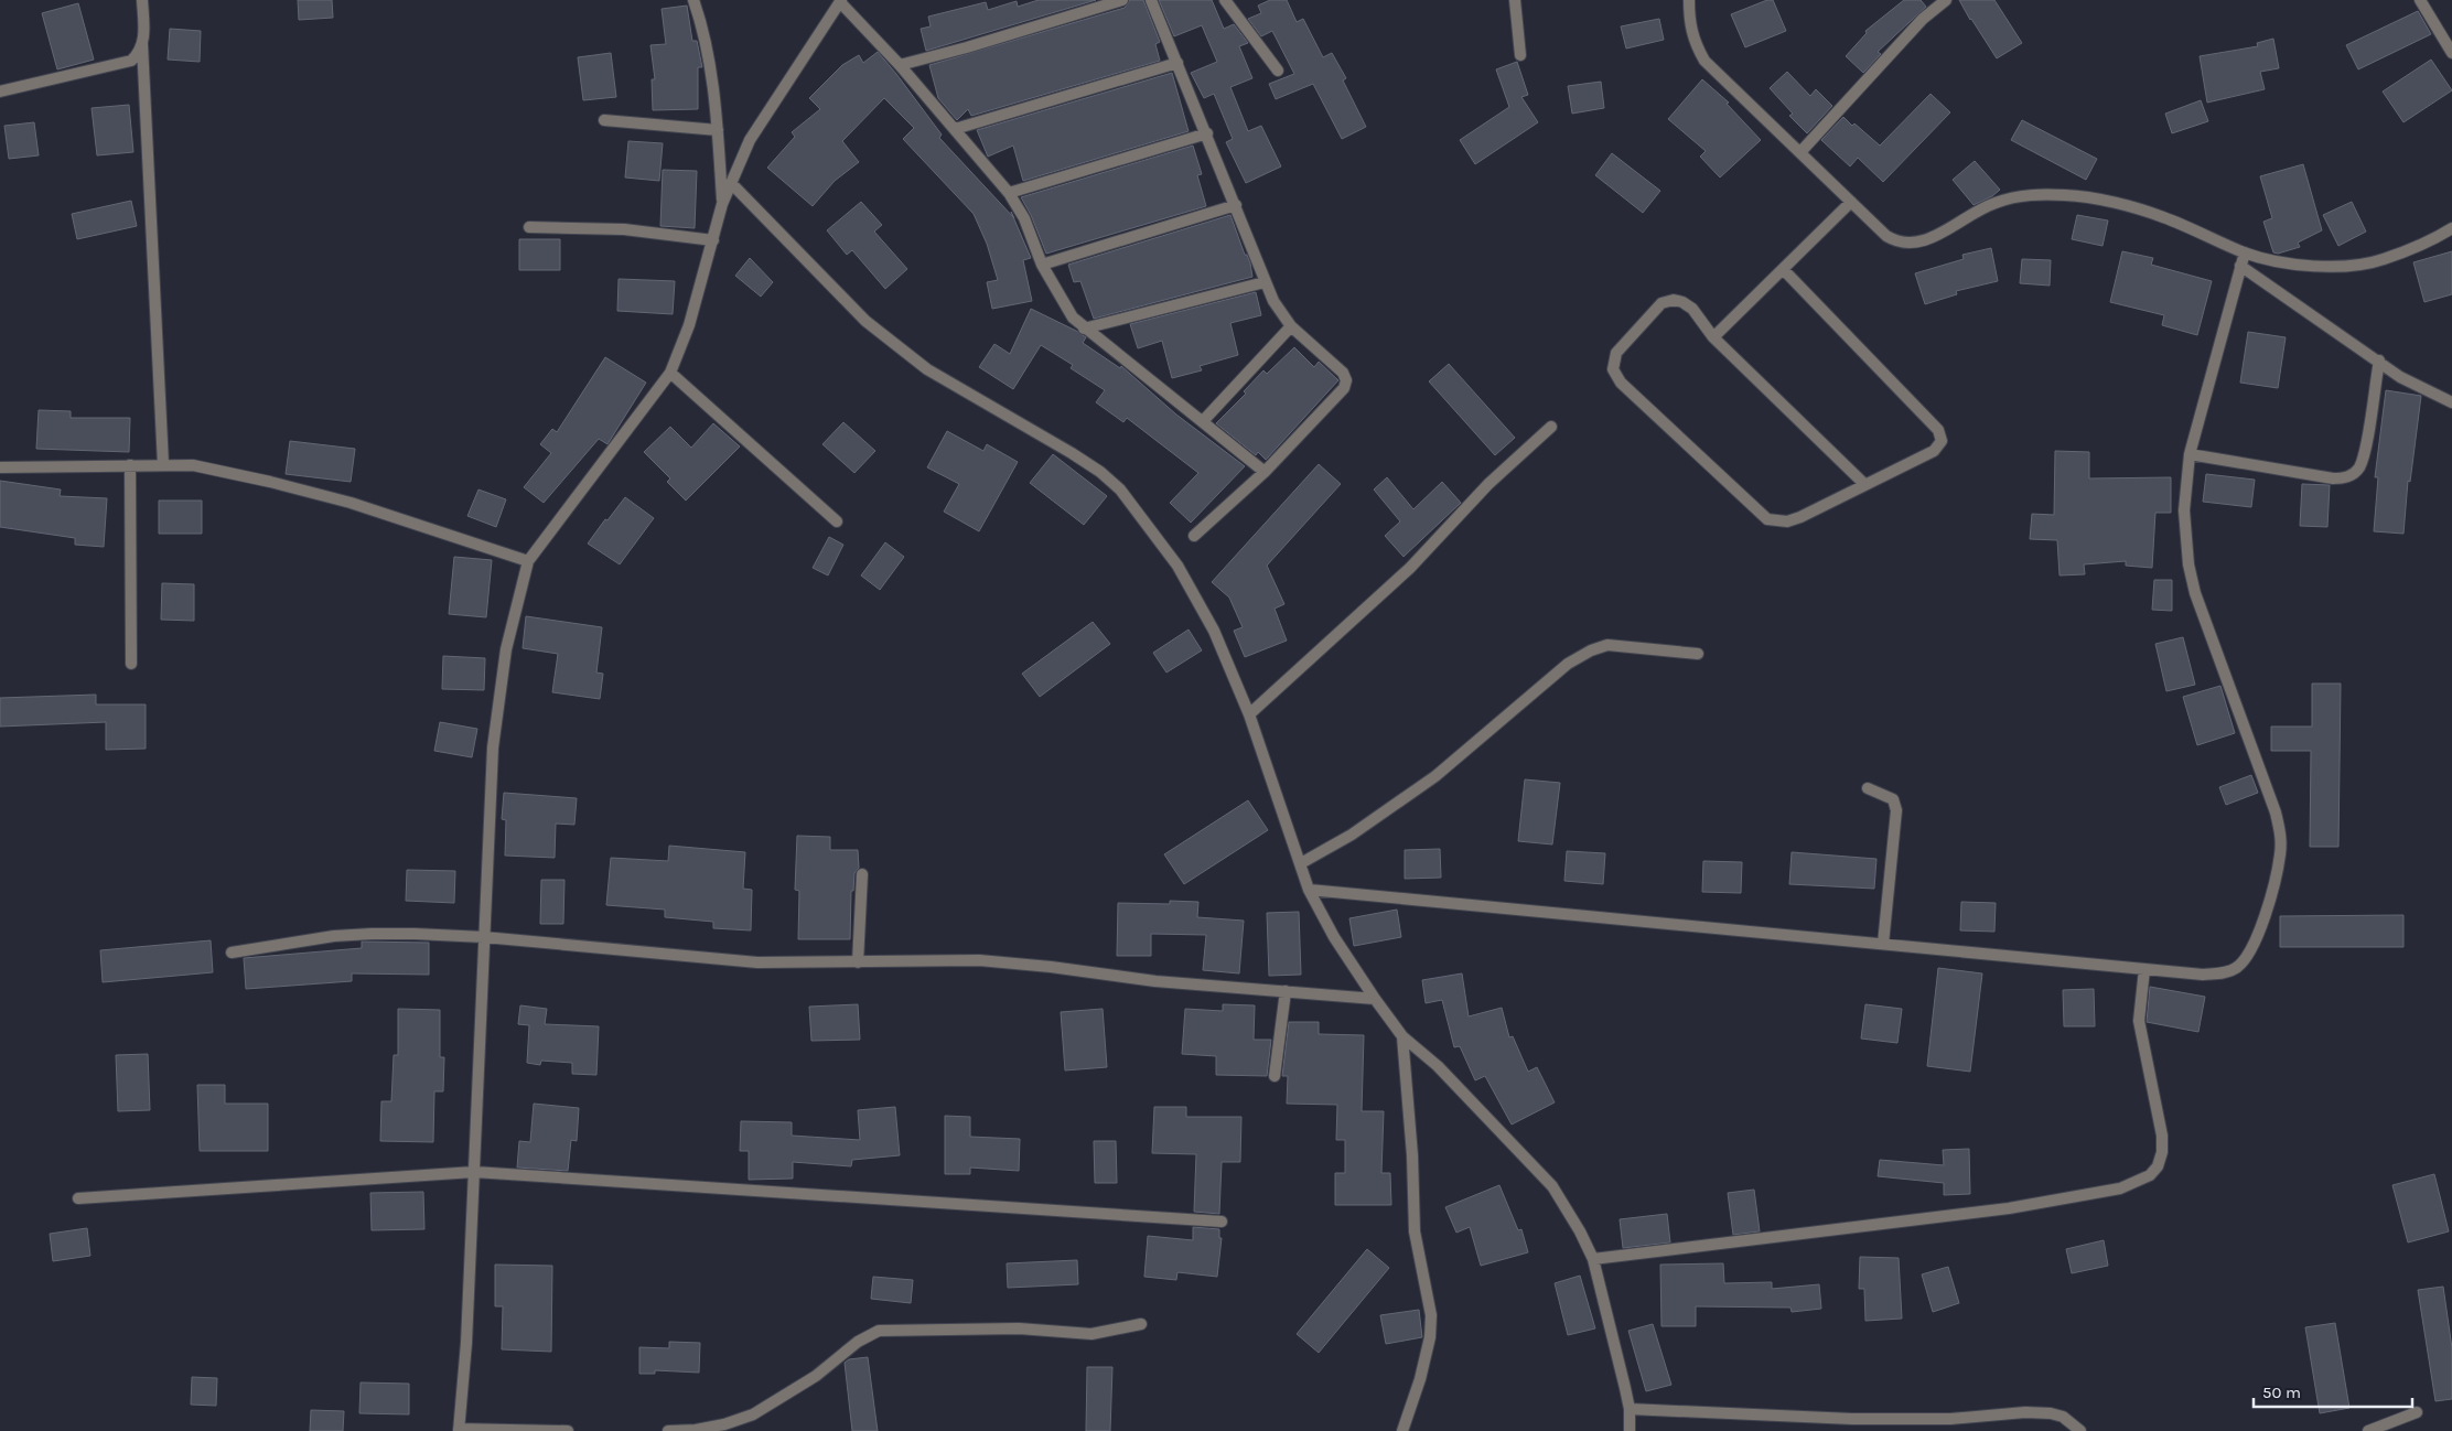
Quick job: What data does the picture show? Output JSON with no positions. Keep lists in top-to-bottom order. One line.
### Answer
{"scale_bar":"50 m"}
